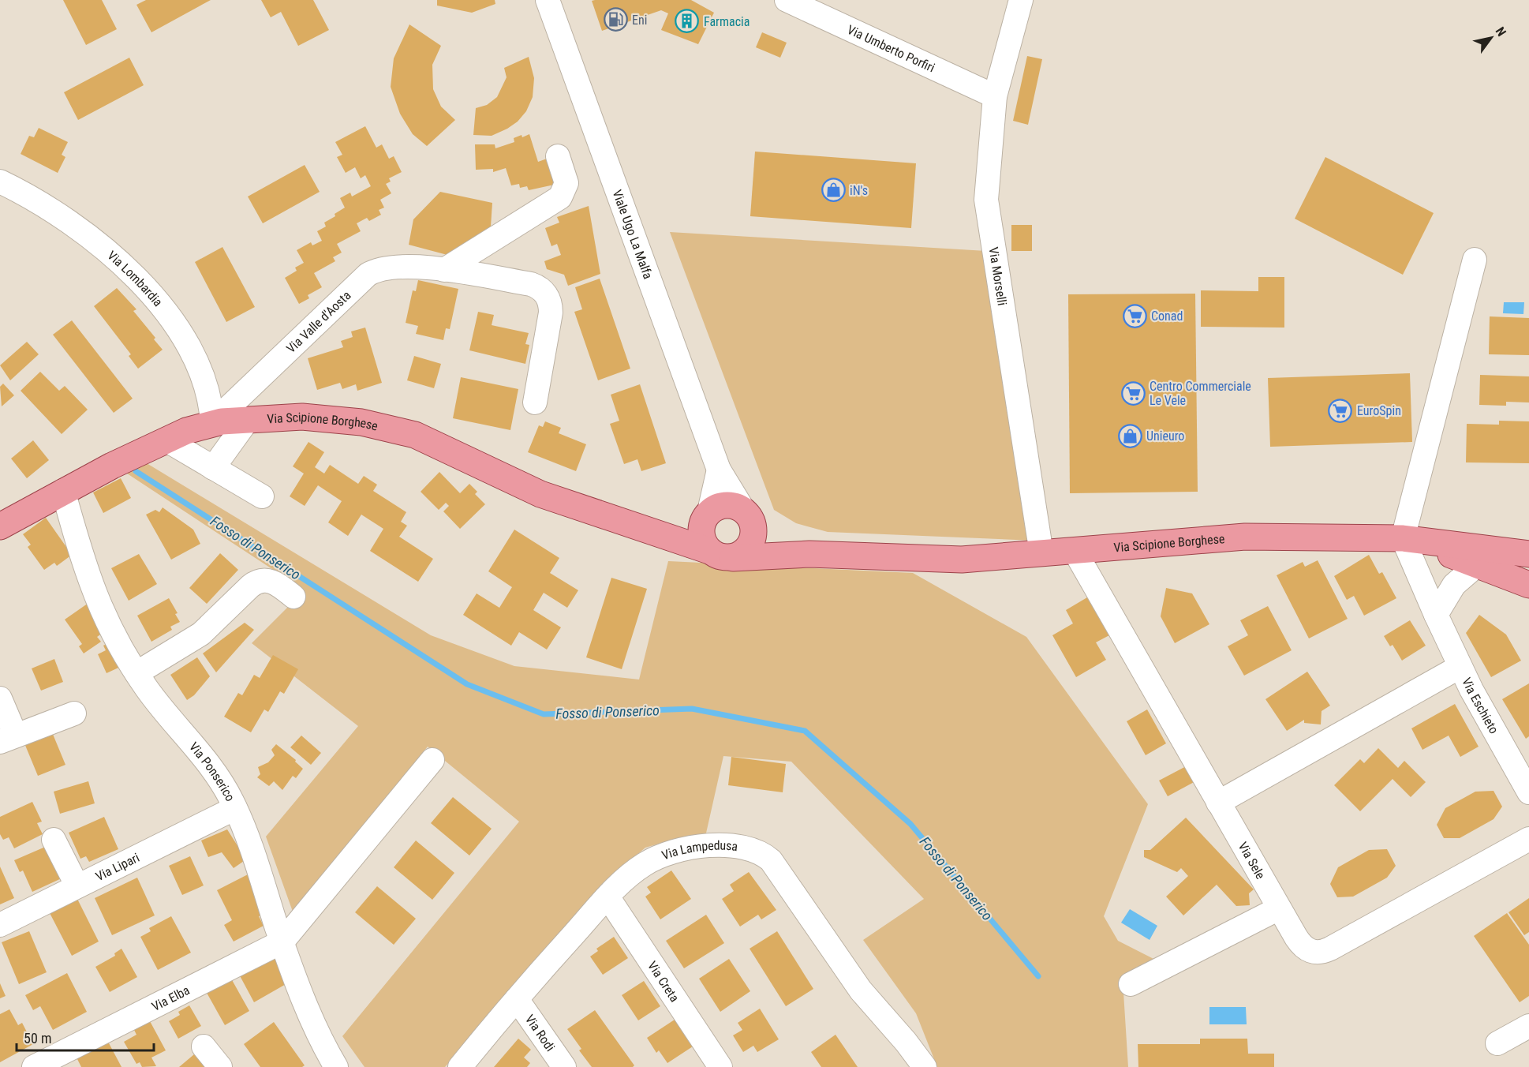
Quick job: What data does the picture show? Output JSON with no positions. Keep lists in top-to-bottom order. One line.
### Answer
{"streets":{"main road":["Via Scipione Borghese"],"street":["Via Umberto Porfiri","Viale Ugo La Malfa","Via Morselli","Via Lombardia","Via Valle d'Aosta","Via Eschieto","Via Ponserico","Via Lampedusa","Via Sele","Via Lipari","Via Creta","Via Elba","Via Rodi"]},"crossings":[["Via Umberto Porfiri","Via Morselli"],["Viale Ugo La Malfa","Via Scipione Borghese"],["Via Morselli","Via Scipione Borghese"],["Via Lombardia","Via Valle d'Aosta"],["Via Lombardia","Via Scipione Borghese"],["Via Valle d'Aosta","Via Scipione Borghese"],["Via Scipione Borghese","Via Eschieto"],["Via Scipione Borghese","Via Ponserico"],["Via Scipione Borghese","Via Sele"],["Via Ponserico","Via Lipari"],["Via Ponserico","Via Elba"],["Via Lampedusa","Via Creta"],["Via Lampedusa","Via Rodi"]],"water":["Fosso di Ponserico"],"places":{"fuel station":["Eni"],"building":["Farmacia"],"shop":["iN's","Unieuro"],"supermarket":["Conad","Centro Commerciale Le Vele","EuroSpin"]},"scale_bar":"50 m","north":"top right"}
